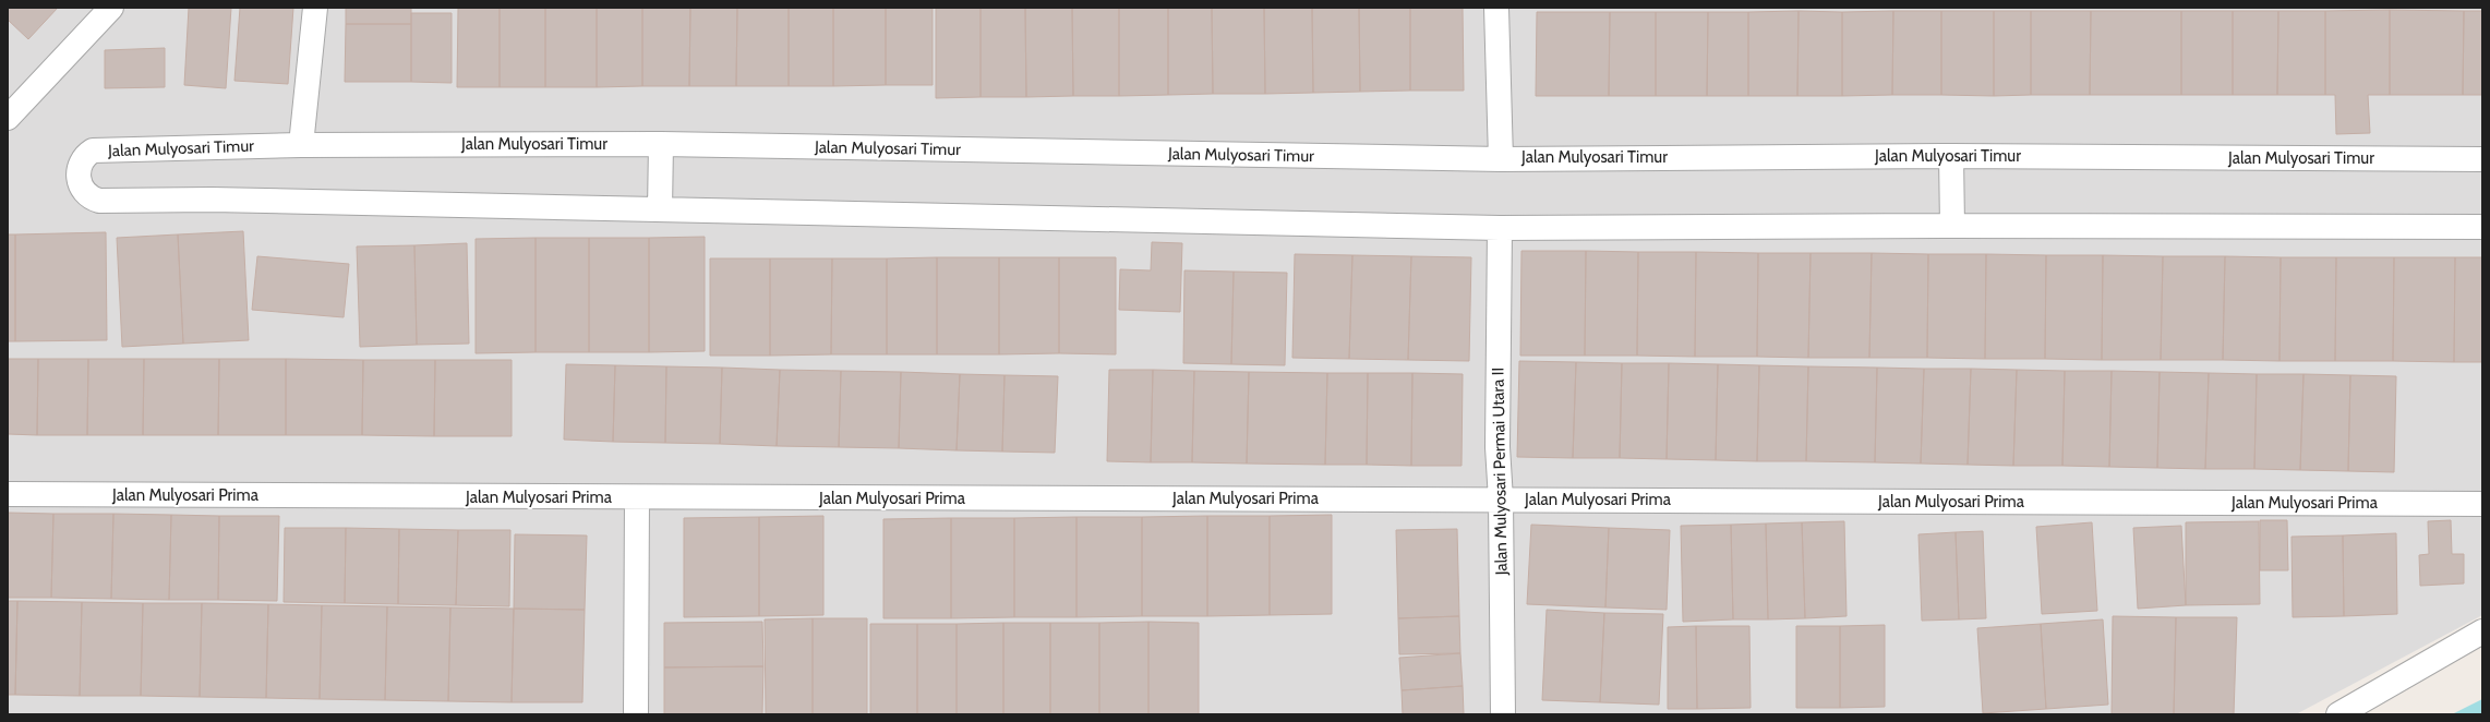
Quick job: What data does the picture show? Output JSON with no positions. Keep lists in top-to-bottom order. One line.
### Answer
{"streets":{"street":["Jalan Mulyosari Timur","Jalan Mulyosari Permai Utara II","Jalan Mulyosari Prima"]},"crossings":[["Jalan Mulyosari Timur","Jalan Mulyosari Permai Utara II"],["Jalan Mulyosari Permai Utara II","Jalan Mulyosari Prima"]]}
